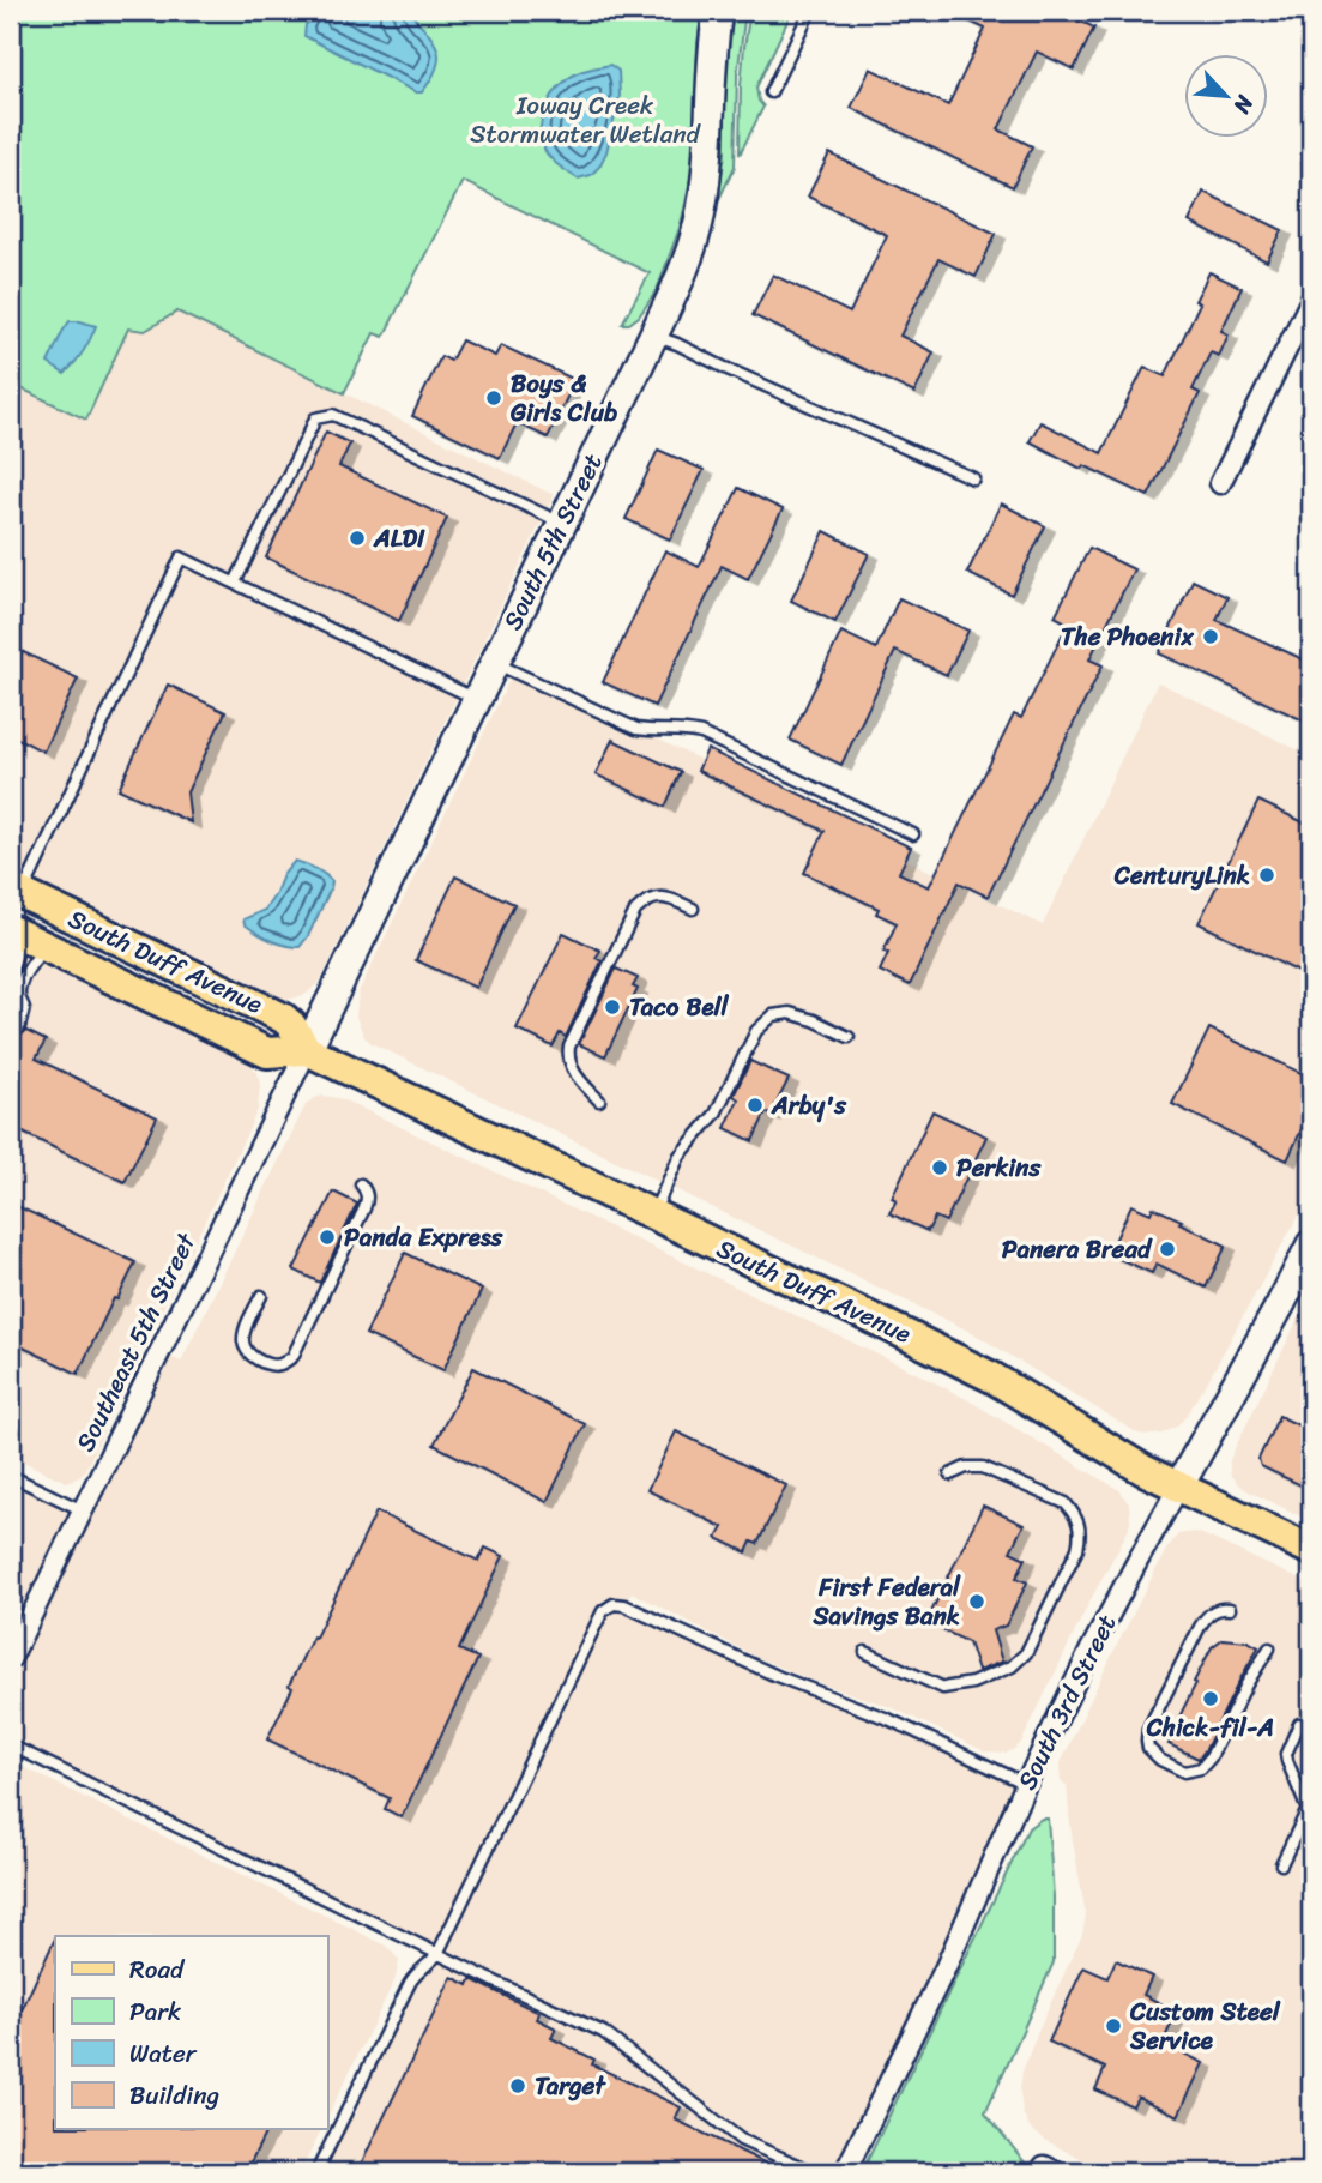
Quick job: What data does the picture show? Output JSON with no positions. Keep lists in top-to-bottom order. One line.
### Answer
{"streets":{"main road":["South Duff Avenue"],"street":["South 5th Street","Southeast 5th Street","South 3rd Street"]},"crossings":[["South 5th Street","South Duff Avenue"],["South 5th Street","Southeast 5th Street"],["South Duff Avenue","Southeast 5th Street"],["South Duff Avenue","South 3rd Street"]],"parks":["Ioway Creek Stormwater Wetland"],"places":["Boys & Girls Club","ALDI","The Phoenix","CenturyLink","Taco Bell","Arby's","Perkins","Panda Express","Panera Bread","First Federal Savings Bank","Chick-fil-A","Custom Steel Service","Target"],"legend":["Road","Park","Water","Building"],"north":"bottom right"}
